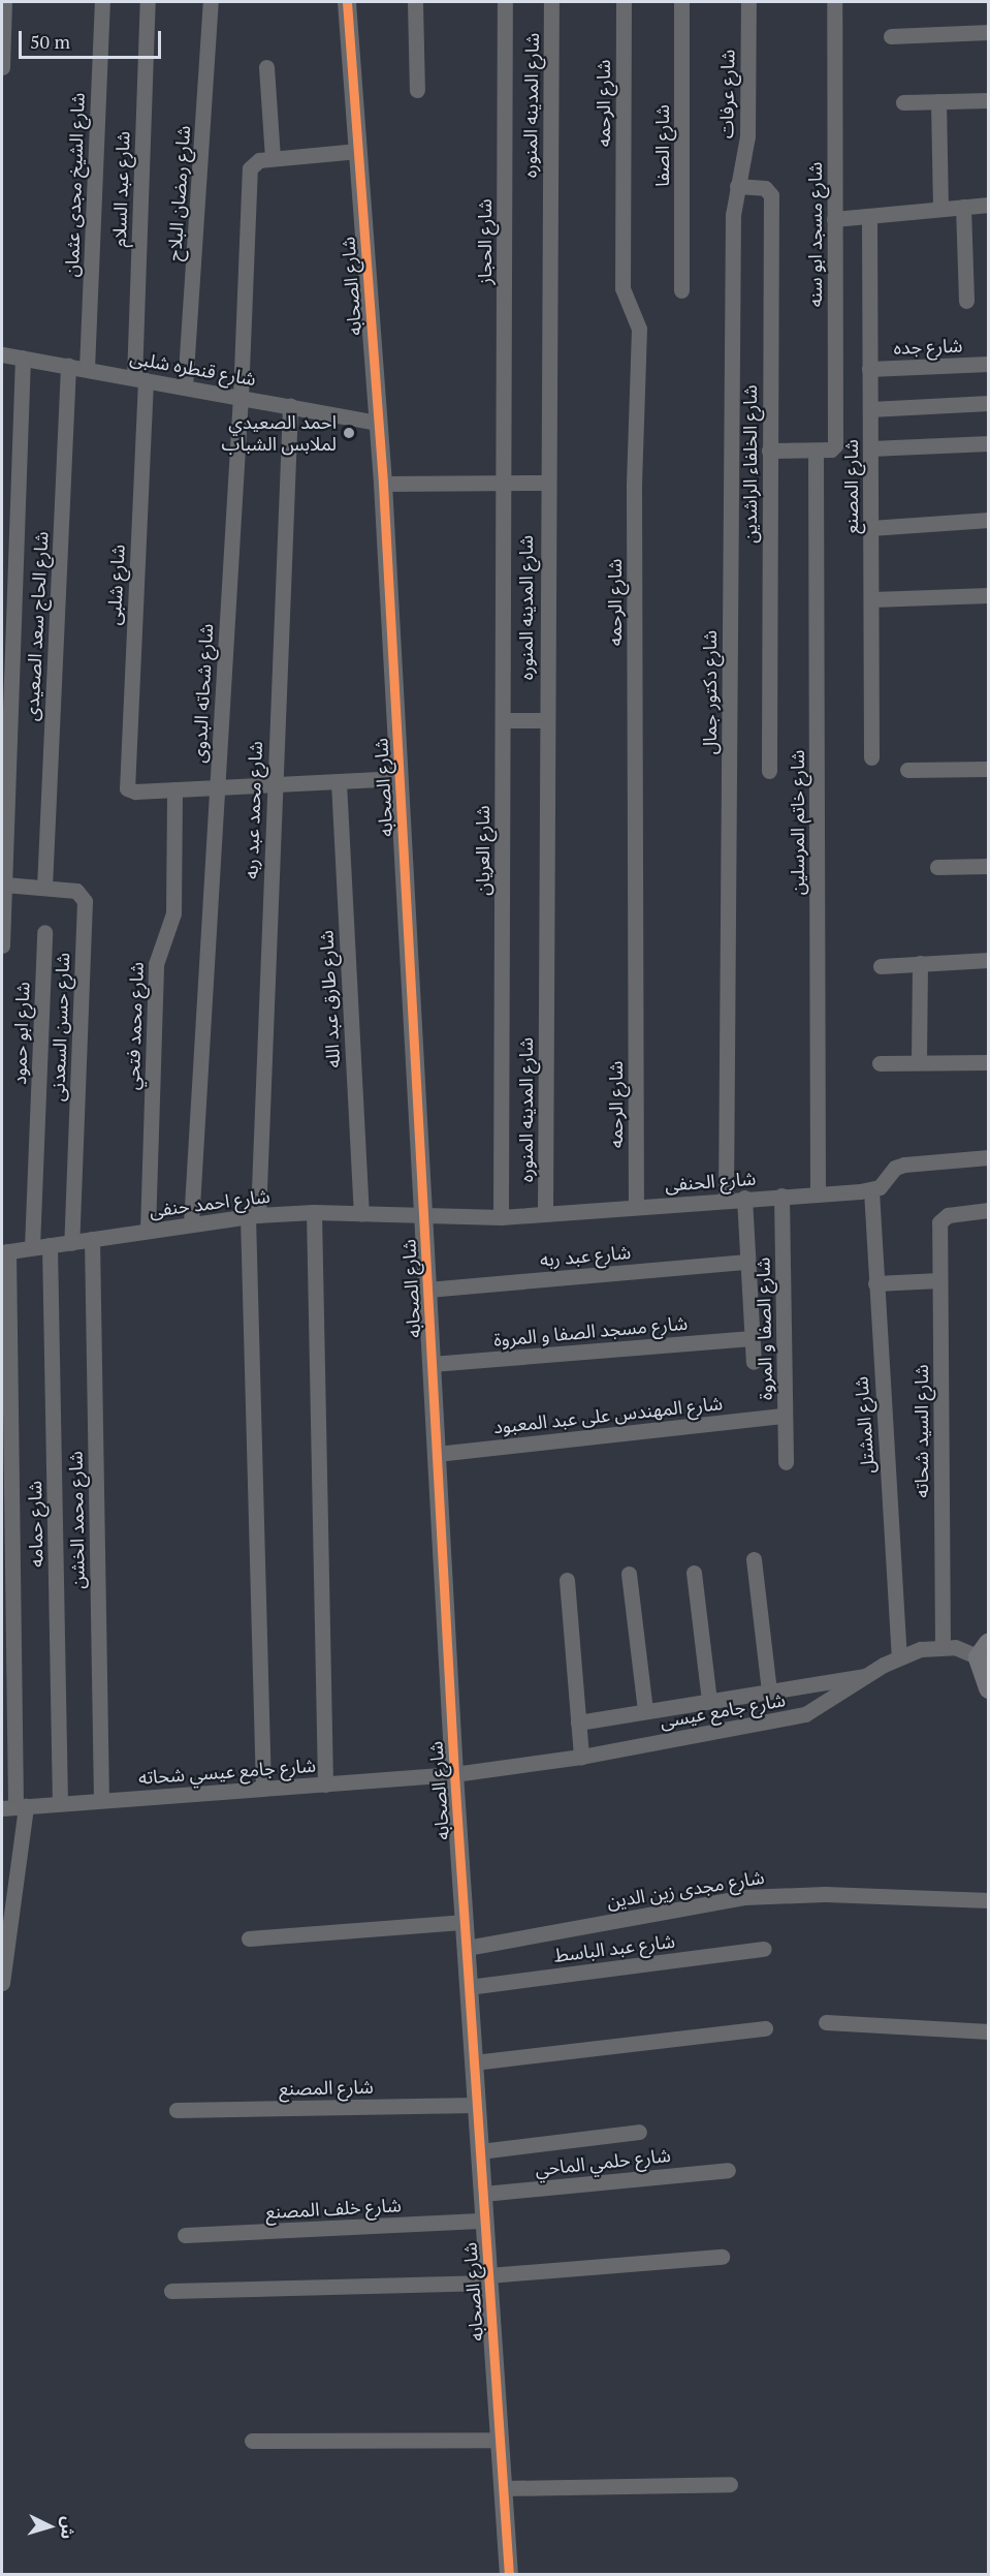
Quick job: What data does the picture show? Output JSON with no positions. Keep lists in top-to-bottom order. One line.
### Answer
{"streets":{"street":["شارع عرفات","شارع الرحمه","شارع المدينه المنوره","شارع الصفا","شارع الشيخ مجدى عثمان","شارع عبد السلام","شارع رمضان البلاح","شارع مسجد ابو سنه","شارع الحجاز","شارع الصحابه","شارع جده","شارع قنطره شلبى","شارع الخلفاء الراشدين","شارع المصنع","شارع شلبى","شارع الحاج سعد الصعيدى","شارع دكتور جمال","شارع شحاته البدوى","شارع محمد عبد ربه","شارع خاتم المرسلين","شارع العريان","شارع طارق عبد الله","شارع محمد فتحي","شارع حسن السعدنى","شارع ابو حمود","شارع الحنفى","شارع احمد حنفى","شارع عبد ربه","شارع الصفا و المروة","شارع مسجد الصفا و المروة","شارع المهندس على عبد المعبود","شارع المشتل","شارع السيد شحاته","شارع محمد الخشن","شارع حمامه","شارع جامع عيسى","شارع جامع عيسي شحاته","شارع مجدى زين الدين","شارع عبد الباسط","شارع حلمي الماحي","شارع خلف المصنع"]},"crossings":[["شارع عرفات","شارع الخلفاء الراشدين"],["شارع عرفات","شارع دكتور جمال"],["شارع الرحمه","شارع الحنفى"],["شارع المدينه المنوره","شارع الحنفى"],["شارع الشيخ مجدى عثمان","شارع قنطره شلبى"],["شارع عبد السلام","شارع قنطره شلبى"],["شارع عبد السلام","شارع شلبى"],["شارع رمضان البلاح","شارع قنطره شلبى"],["شارع مسجد ابو سنه","شارع خاتم المرسلين"],["شارع الحجاز","شارع العريان"],["شارع الصحابه","شارع قنطره شلبى"],["شارع الصحابه","شارع المصنع"],["شارع الصحابه","شارع الحنفى"],["شارع الصحابه","شارع احمد حنفى"],["شارع الصحابه","شارع عبد ربه"],["شارع الصحابه","شارع مسجد الصفا و المروة"],["شارع الصحابه","شارع المهندس على عبد المعبود"],["شارع الصحابه","شارع جامع عيسى"],["شارع الصحابه","شارع جامع عيسي شحاته"],["شارع الصحابه","شارع مجدى زين الدين"],["شارع الصحابه","شارع عبد الباسط"],["شارع الصحابه","شارع حلمي الماحي"],["شارع الصحابه","شارع خلف المصنع"],["شارع جده","شارع المصنع"],["شارع قنطره شلبى","شارع شلبى"],["شارع قنطره شلبى","شارع الحاج سعد الصعيدى"],["شارع قنطره شلبى","شارع شحاته البدوى"],["شارع قنطره شلبى","شارع محمد عبد ربه"],["شارع الخلفاء الراشدين","شارع دكتور جمال"],["شارع شلبى","شارع محمد فتحي"],["شارع الحاج سعد الصعيدى","شارع حسن السعدنى"],["شارع دكتور جمال","شارع الحنفى"],["شارع شحاته البدوى","شارع احمد حنفى"],["شارع محمد عبد ربه","شارع احمد حنفى"],["شارع محمد عبد ربه","شارع جامع عيسي شحاته"],["شارع خاتم المرسلين","شارع الحنفى"],["شارع العريان","شارع الحنفى"],["شارع طارق عبد الله","شارع احمد حنفى"],["شارع محمد فتحي","شارع احمد حنفى"],["شارع حسن السعدنى","شارع احمد حنفى"],["شارع ابو حمود","شارع احمد حنفى"],["شارع الحنفى","شارع احمد حنفى"],["شارع الحنفى","شارع الصفا و المروة"],["شارع الحنفى","شارع المشتل"],["شارع احمد حنفى","شارع محمد الخشن"],["شارع احمد حنفى","شارع حمامه"],["شارع الصفا و المروة","شارع المهندس على عبد المعبود"],["شارع المشتل","شارع جامع عيسى"],["شارع السيد شحاته","شارع جامع عيسى"],["شارع محمد الخشن","شارع جامع عيسي شحاته"],["شارع حمامه","شارع جامع عيسي شحاته"],["شارع جامع عيسى","شارع جامع عيسي شحاته"]],"places":["احمد الصعيدي لملابس الشباب"],"scale_bar":"50 m","north":"right"}
